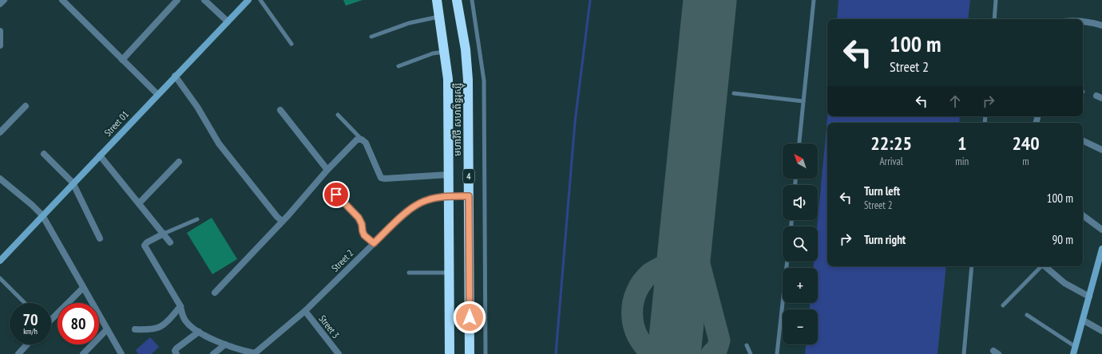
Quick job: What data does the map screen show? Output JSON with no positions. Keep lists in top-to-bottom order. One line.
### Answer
{"streets":{"highway":["មហាវិថី សហព័ន្ធរុស្ស៊ី","4"],"street":["Street 01","Street 2","Street 3"]},"crossings":[["មហាវិថី សហព័ន្ធរុស្ស៊ី","Street 2"],["Street 2","Street 3"]],"north":"top left","page":{"turn":["100 m","Street 2"],"eta":["22:25","Arrival","1","min","240","m"],"map_buttons":["+","−"],"list":[{"name":"Turn left","note":"Street 2","value":"100 m"},{"name":"Turn right","value":"90 m"}],"speed":"70 km/h","limit":"80"}}
